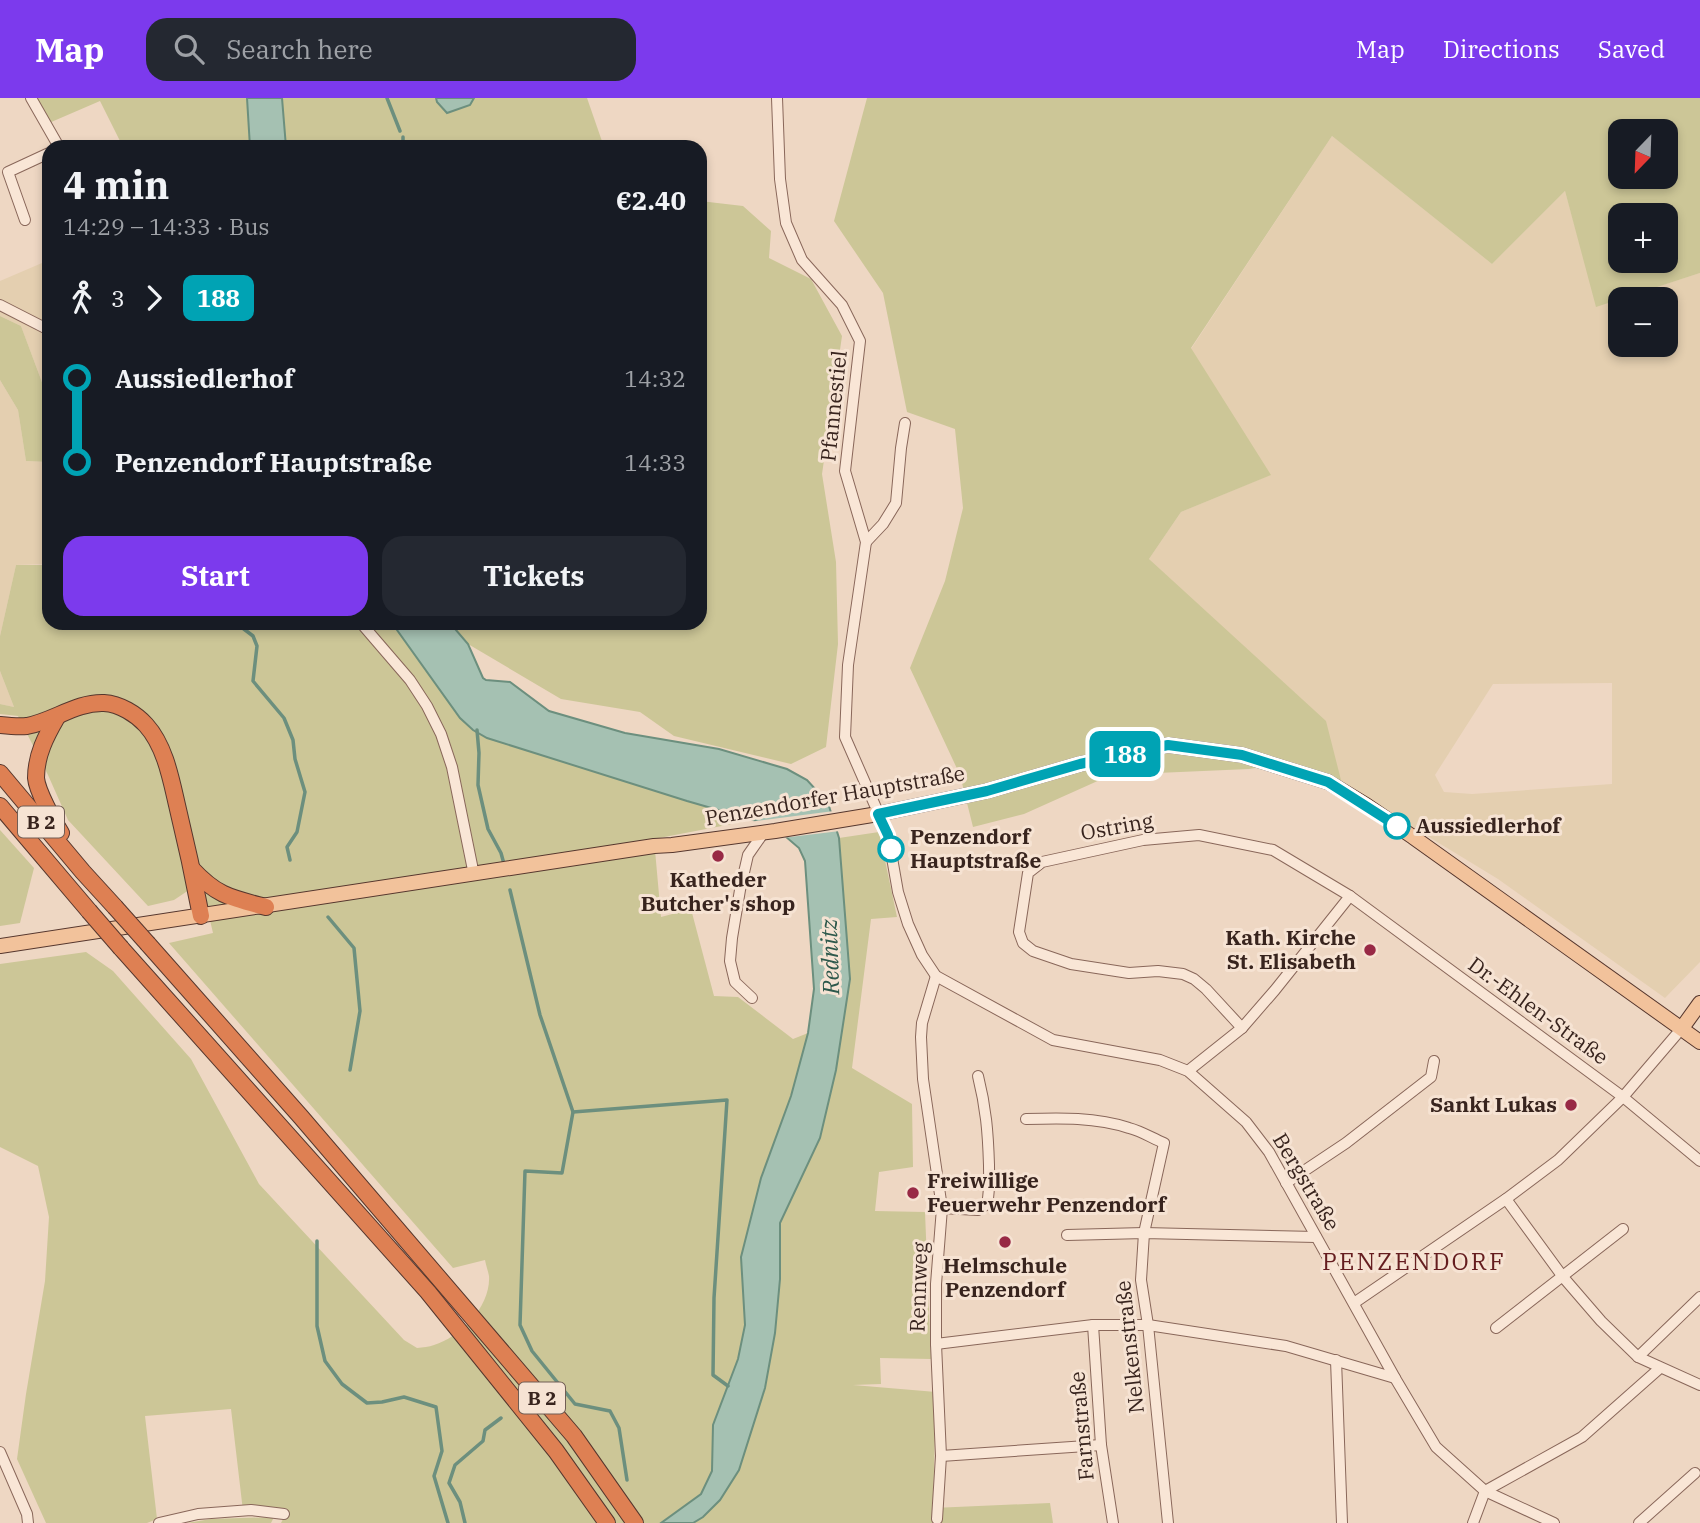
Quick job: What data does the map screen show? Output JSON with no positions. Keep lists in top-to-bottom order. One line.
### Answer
{"streets":{"highway":["B 2"],"main road":["Penzendorfer Hauptstraße"],"street":["Pfannestiel","Ostring","Dr.-Ehlen-Straße","Bergstraße","Rennweg","Nelkenstraße","Farnstraße"]},"crossings":[["Pfannestiel","Penzendorfer Hauptstraße"],["Ostring","Dr.-Ehlen-Straße"],["Bergstraße","Rennweg"]],"districts":["PENZENDORF"],"water":["Rednitz"],"places":["Aussiedlerhof","Penzendorf Hauptstraße","Katheder Butcher's shop","Kath. Kirche St. Elisabeth","Sankt Lukas","Freiwillige Feuerwehr Penzendorf","Helmschule Penzendorf"],"lines":["bus line 188"],"north":"bottom left","page":{"header":"Map","search":"Search here","nav":["Map","Directions","Saved"],"on_map":"188","map_buttons":["+","−"],"heading":["4 min","14:29 – 14:33 · Bus","€2.40"],"legs":["3","188"],"list":[{"name":"Aussiedlerhof","value":"14:32"},{"name":"Penzendorf Hauptstraße","value":"14:33"}],"buttons":["Start","Tickets"]}}
